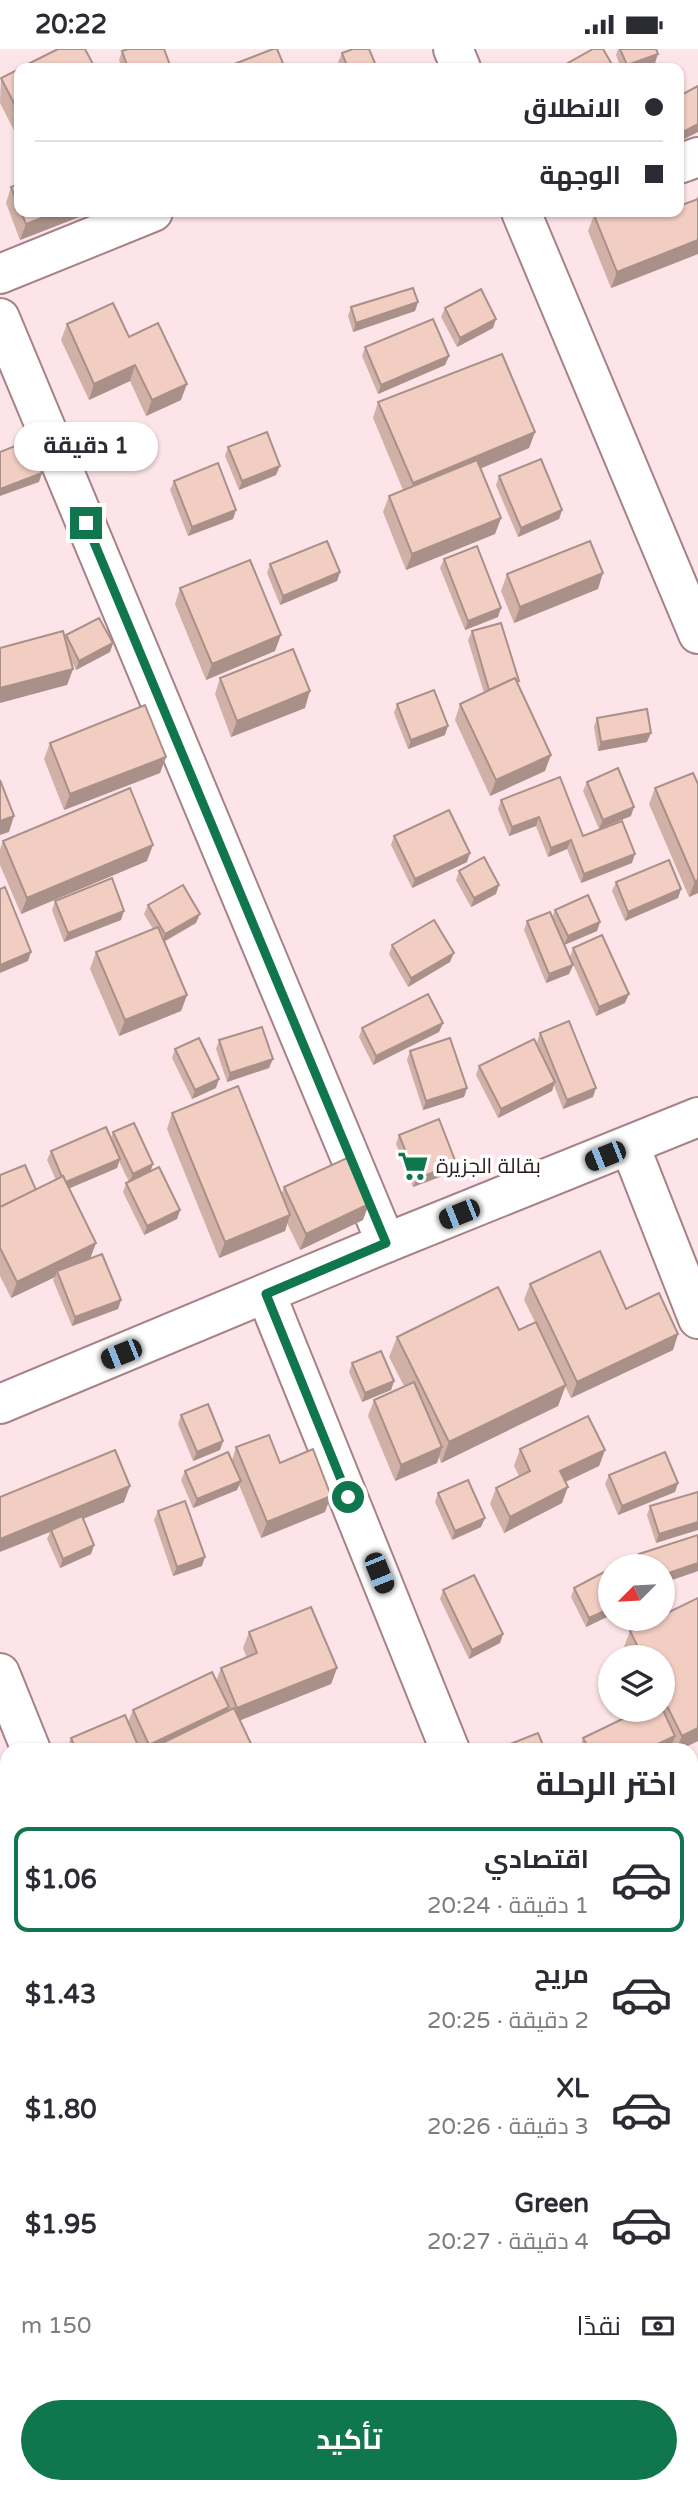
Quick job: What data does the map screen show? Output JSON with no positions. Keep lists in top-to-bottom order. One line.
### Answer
{"places":{"supermarket":["بقالة الجزيرة"]},"north":"bottom left","page":{"status":"20:22","banner":["الانطلاق","الوجهة"],"bubble":"1 دقيقة","heading":"اختر الرحلة","list":[{"name":"اقتصادي","note":"1 دقيقة · 20:24","value":"$1.06"},{"name":"مريح","note":"2 دقيقة · 20:25","value":"$1.43"},{"name":"XL","note":"3 دقيقة · 20:26","value":"$1.80"},{"name":"Green","note":"4 دقيقة · 20:27","value":"$1.95"}],"pay":["نقدًا","150 m"],"buttons":"تأكيد"}}
